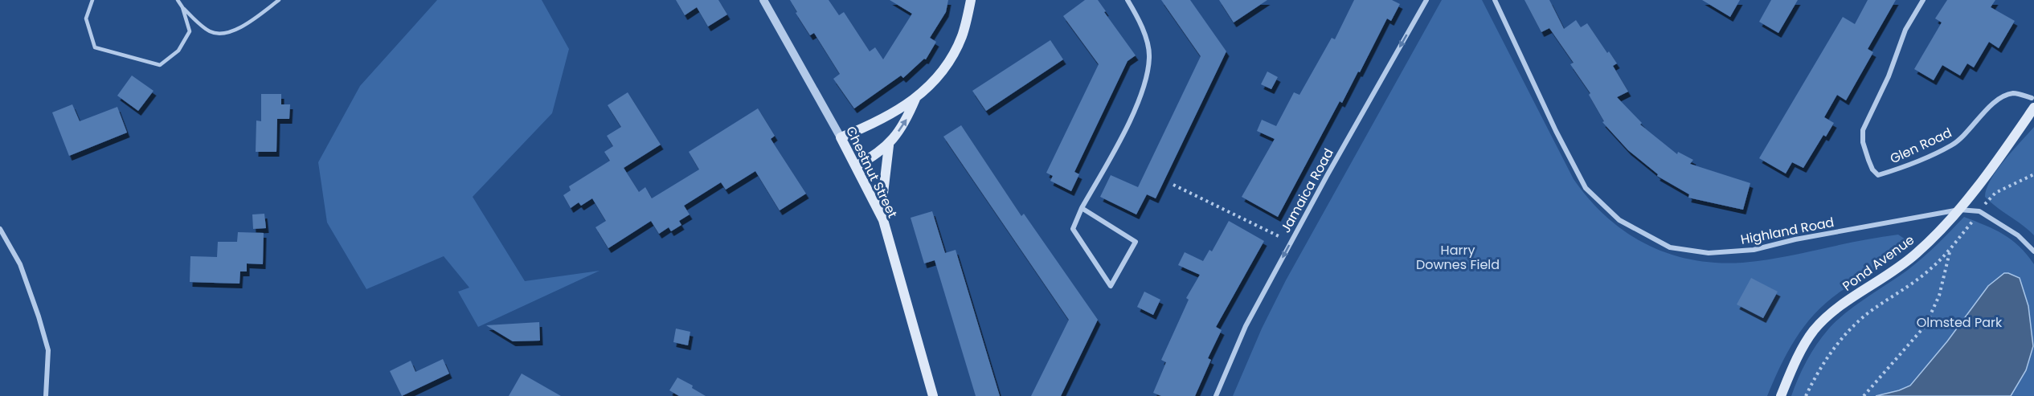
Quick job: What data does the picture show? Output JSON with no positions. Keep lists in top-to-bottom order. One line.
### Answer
{"streets":{"main road":["Chestnut Street","Pond Avenue"],"street":["Glen Road","Jamaica Road","Highland Road"]},"crossings":[["Glen Road","Pond Avenue"],["Highland Road","Pond Avenue"]],"one_way":["Jamaica Road"],"parks":["Harry Downes Field","Olmsted Park"]}
